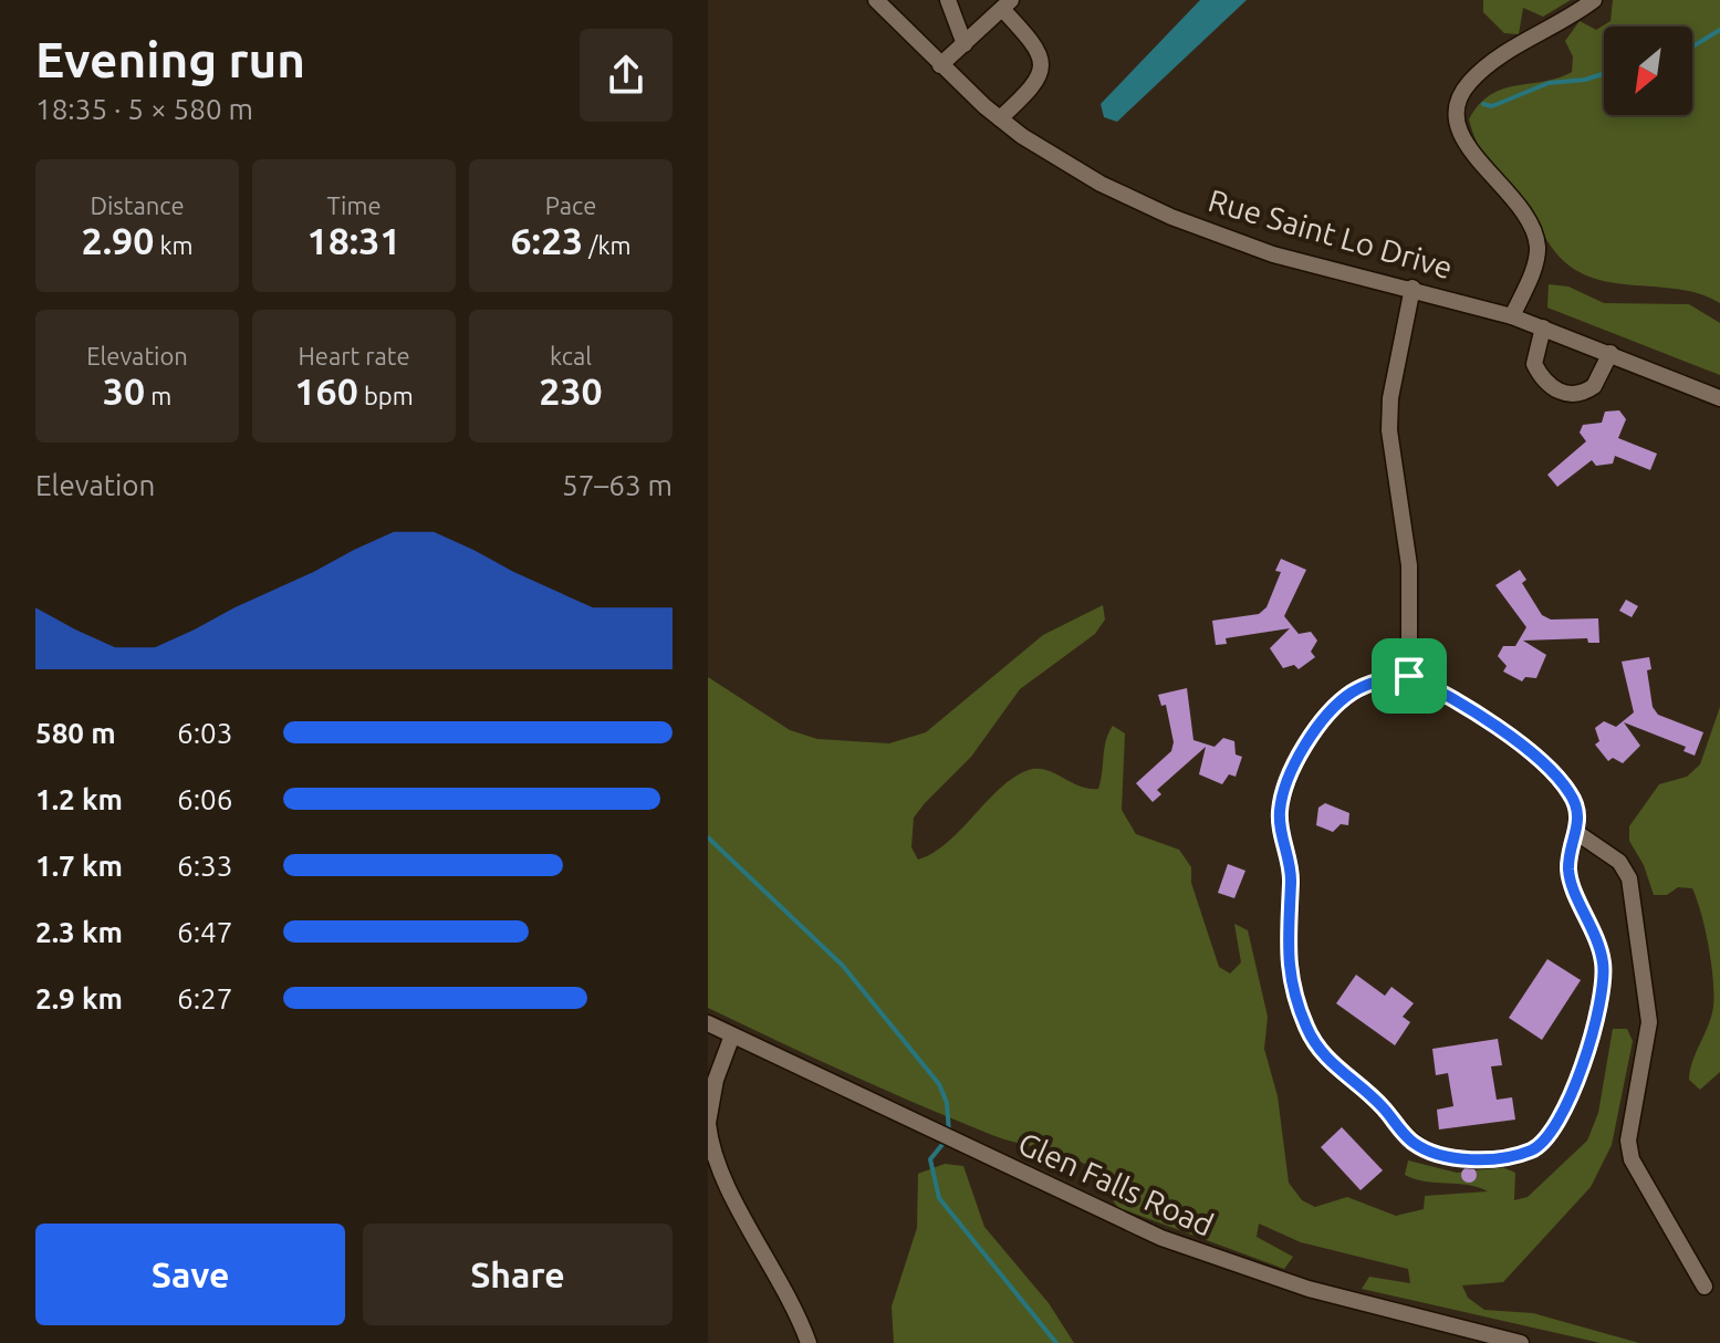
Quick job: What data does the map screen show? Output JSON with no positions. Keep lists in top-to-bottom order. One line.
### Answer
{"streets":{"street":["Rue Saint Lo Drive","Glen Falls Road"]},"north":"bottom left","page":{"heading":["Evening run","18:35 · 5 × 580 m"],"stats":[["Distance","2.90 km"],["Time","18:31"],["Pace","6:23 /km"],["Elevation","30 m"],["Heart rate","160 bpm"],["kcal","230"]],"chart":["Elevation","57–63 m"],"list":[{"name":"580 m","note":"6:03"},{"name":"1.2 km","note":"6:06"},{"name":"1.7 km","note":"6:33"},{"name":"2.3 km","note":"6:47"},{"name":"2.9 km","note":"6:27"}],"buttons":["Save","Share"]}}
